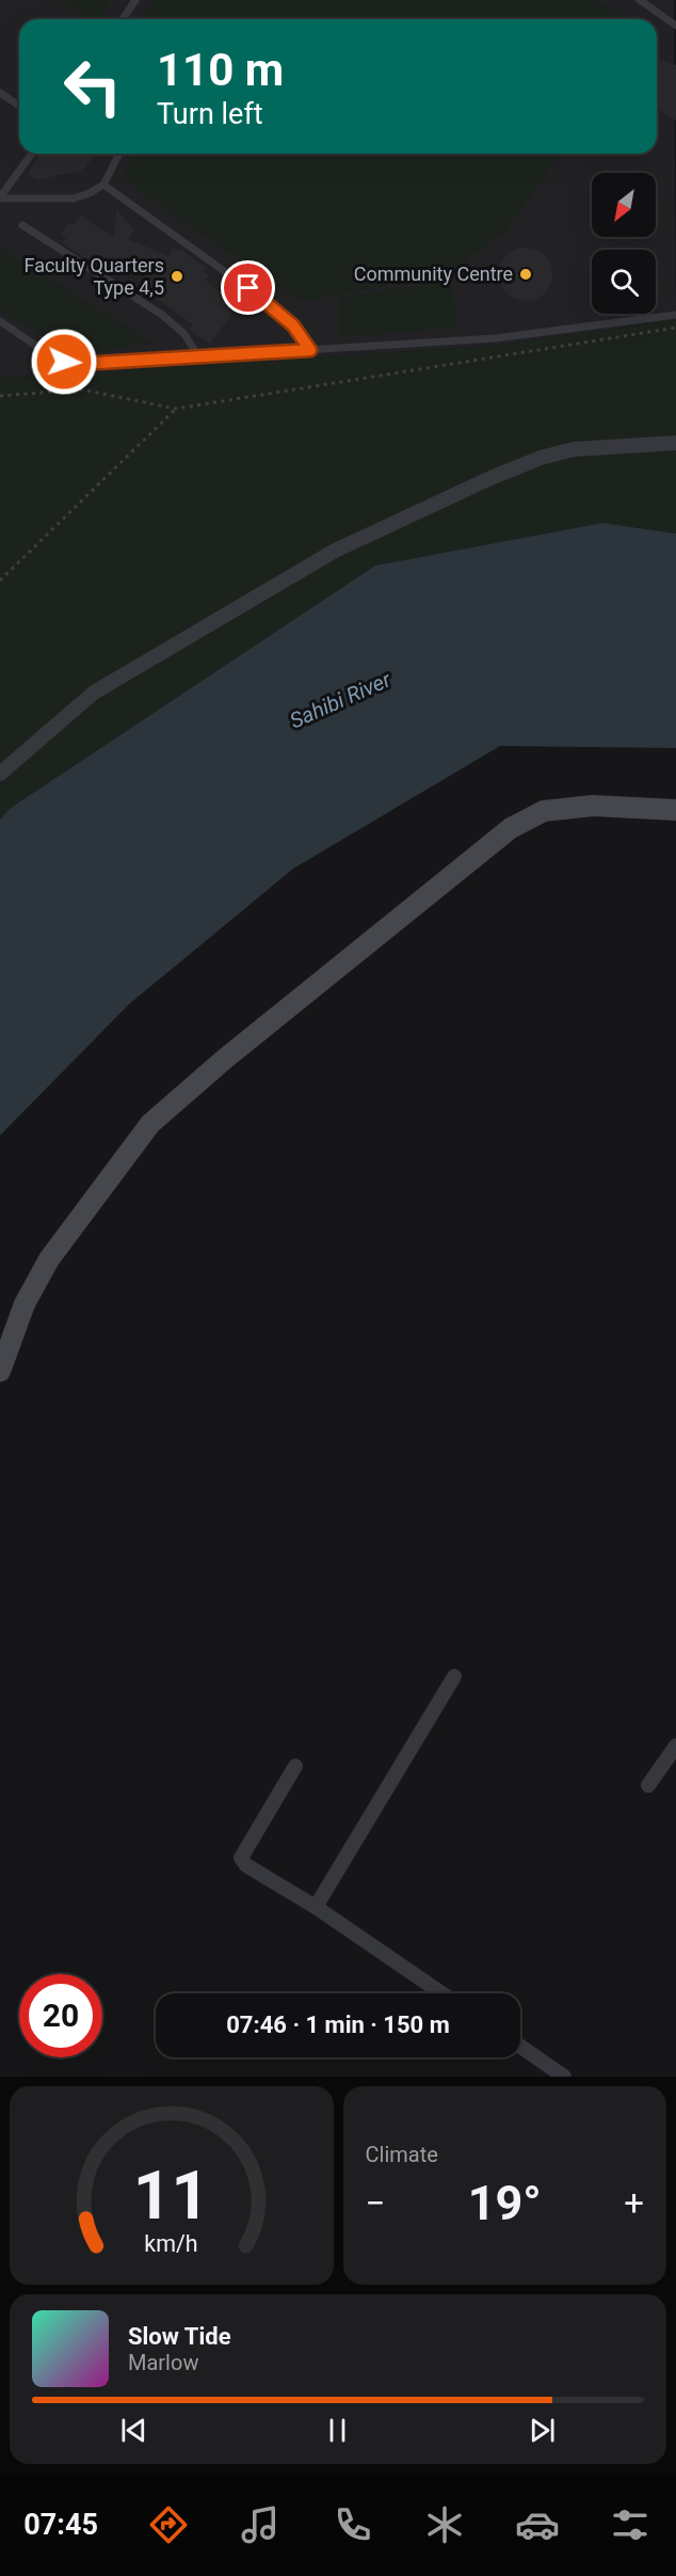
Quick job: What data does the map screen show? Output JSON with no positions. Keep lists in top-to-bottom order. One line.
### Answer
{"water":["Sahibi River"],"places":["Community Centre","Faculty Quarters Type 4,5"],"north":"bottom left","page":{"turn":["110 m","Turn left"],"limit":"20","trip":"07:46 · 1 min · 150 m","tile":"Climate","heat":["−","19°","+"],"song":["Slow Tide","Marlow"],"tabs":"07:45","gauge":["11","km/h"]}}
